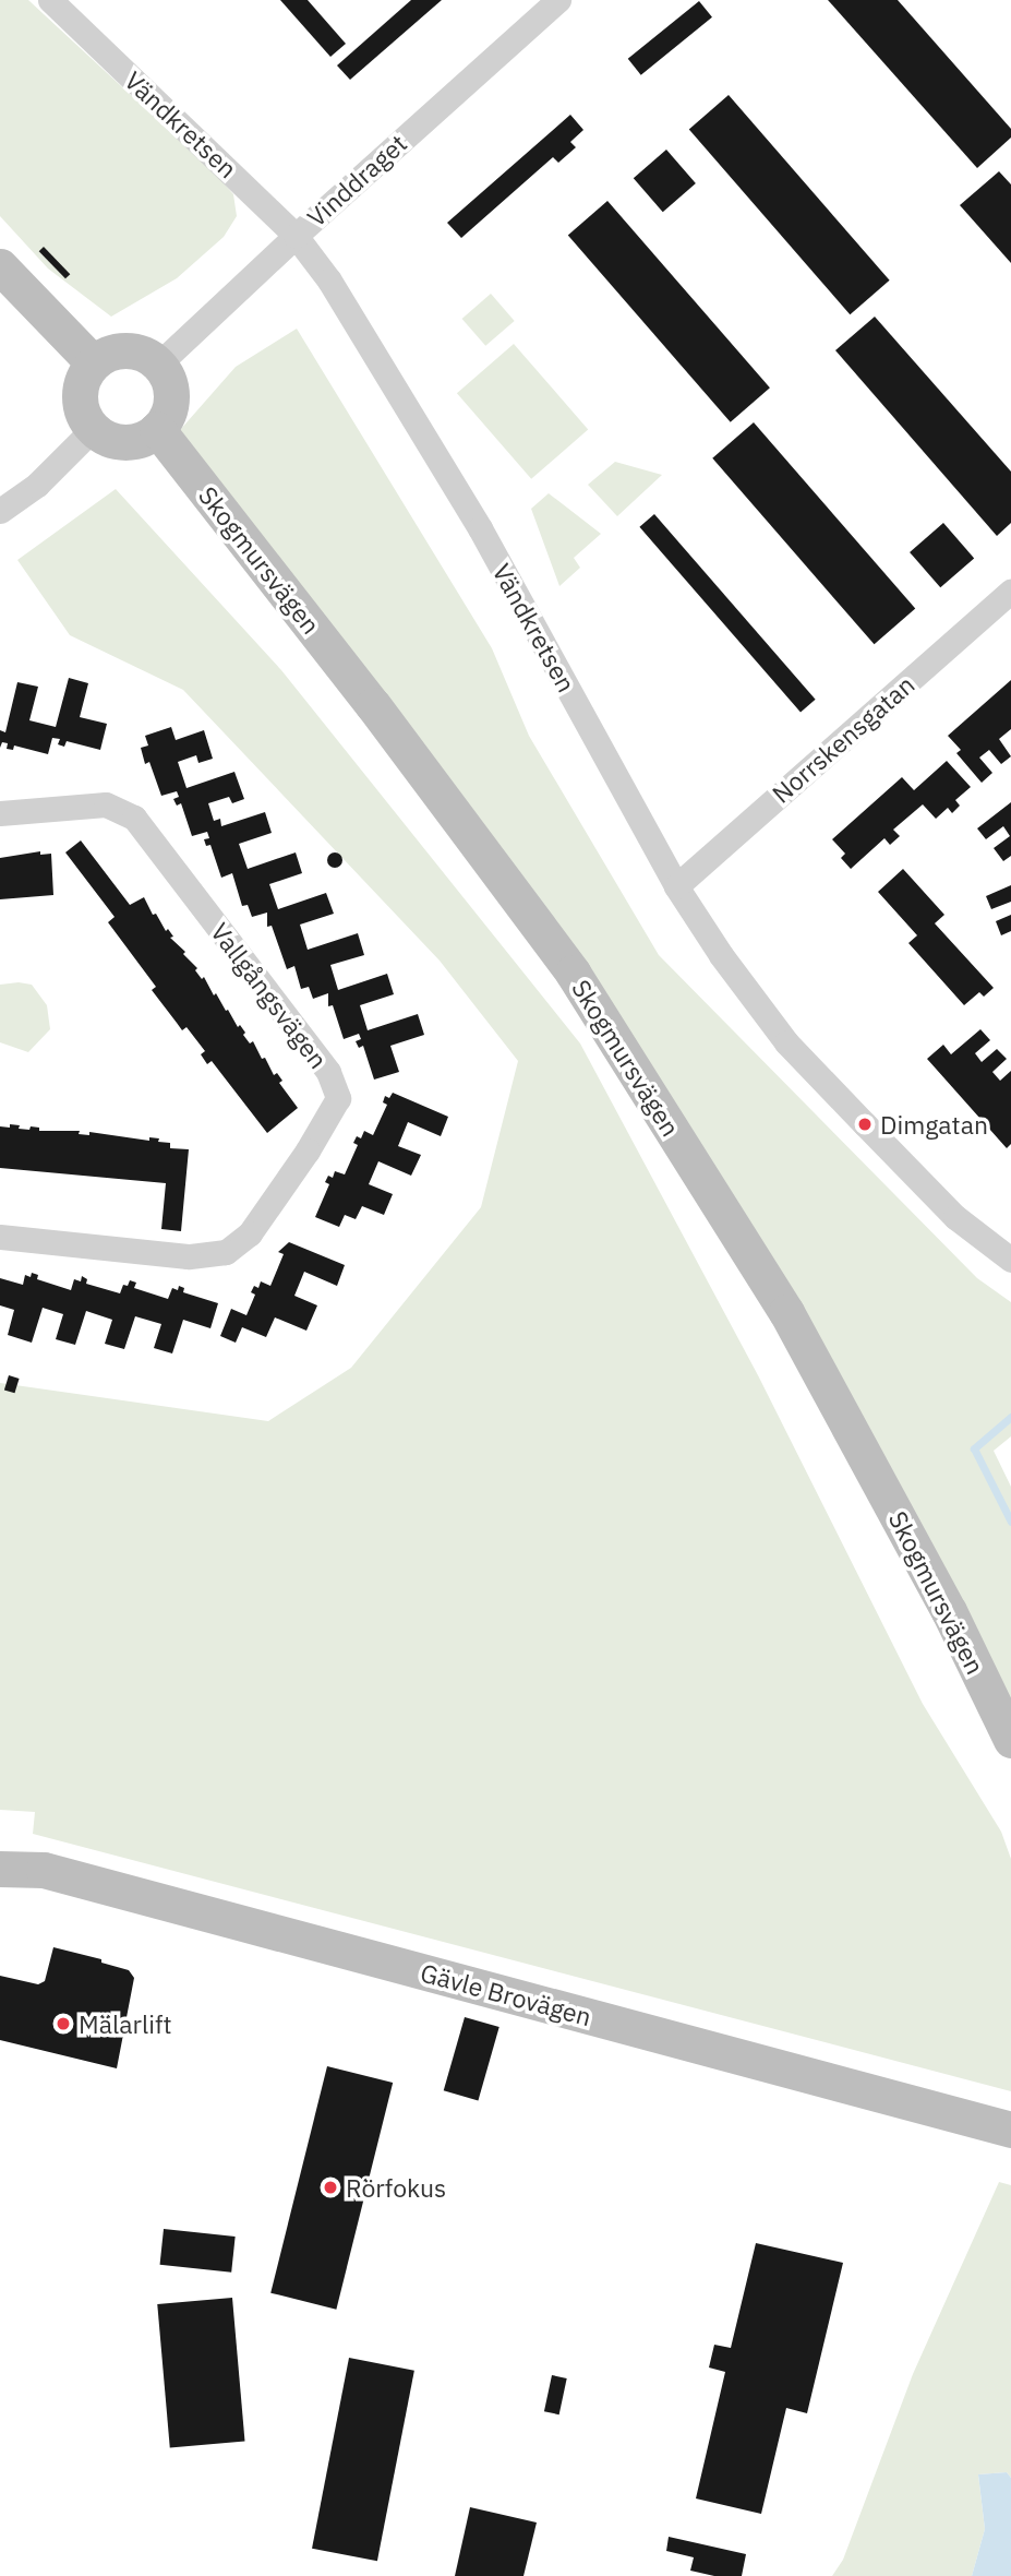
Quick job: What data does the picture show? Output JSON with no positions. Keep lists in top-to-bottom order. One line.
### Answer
{"streets":{"street":["Vändkretsen","Vinddraget","Skogmursvägen","Norrskensgatan","Vallgångsvägen","Gävle Brovägen"]},"crossings":[["Vändkretsen","Vinddraget"],["Vändkretsen","Norrskensgatan"],["Vinddraget","Skogmursvägen"]],"places":["Dimgatan","Mälarlift","Rörfokus"]}
